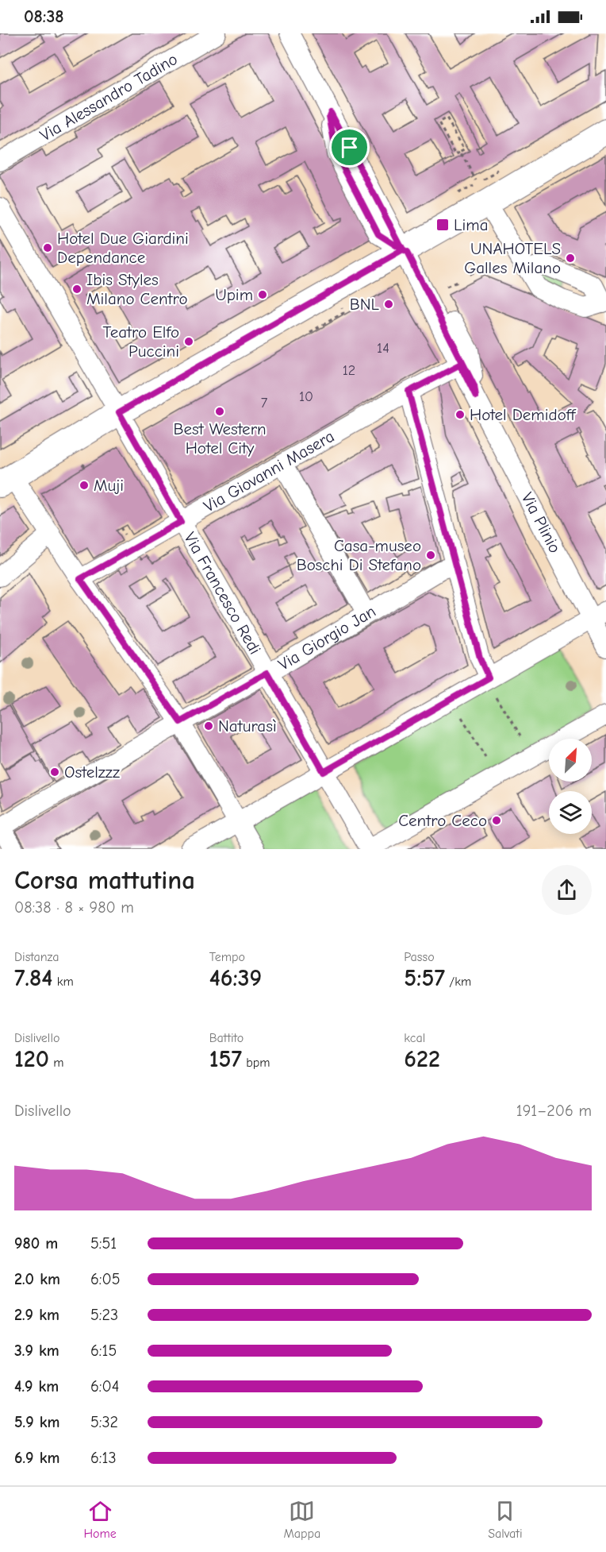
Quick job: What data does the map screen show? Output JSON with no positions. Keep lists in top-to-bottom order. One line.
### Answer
{"streets":{"street":["Via Alessandro Tadino","Via Giovanni Masera","Via Plinio","Via Francesco Redi","Via Giorgio Jan"]},"crossings":[["Via Giovanni Masera","Via Plinio"],["Via Giovanni Masera","Via Francesco Redi"],["Via Francesco Redi","Via Giorgio Jan"]],"places":{"transit":["Lima"],"other":["Hotel Due Giardini Dependance","UNAHOTELS Galles Milano","Ibis Styles Milano Centro","Upim","BNL","Teatro Elfo Puccini","Best Western Hotel City","Hotel Demidoff","Muji","Casa-museo Boschi Di Stefano","Naturasì","Ostelzzz","Centro Ceco"]},"house_numbers":["14","12","10","7"],"north":"top right","page":{"status":"08:38","heading":["Corsa mattutina","08:38 · 8 × 980 m"],"stats":[["Distanza","7.84 km"],["Tempo","46:39"],["Passo","5:57 /km"],["Dislivello","120 m"],["Battito","157 bpm"],["kcal","622"]],"chart":["Dislivello","191–206 m"],"list":[{"name":"980 m","note":"5:51"},{"name":"2.0 km","note":"6:05"},{"name":"2.9 km","note":"5:23"},{"name":"3.9 km","note":"6:15"},{"name":"4.9 km","note":"6:04"},{"name":"5.9 km","note":"5:32"},{"name":"6.9 km","note":"6:13"}],"tabs":["Home","Mappa","Salvati"]}}
